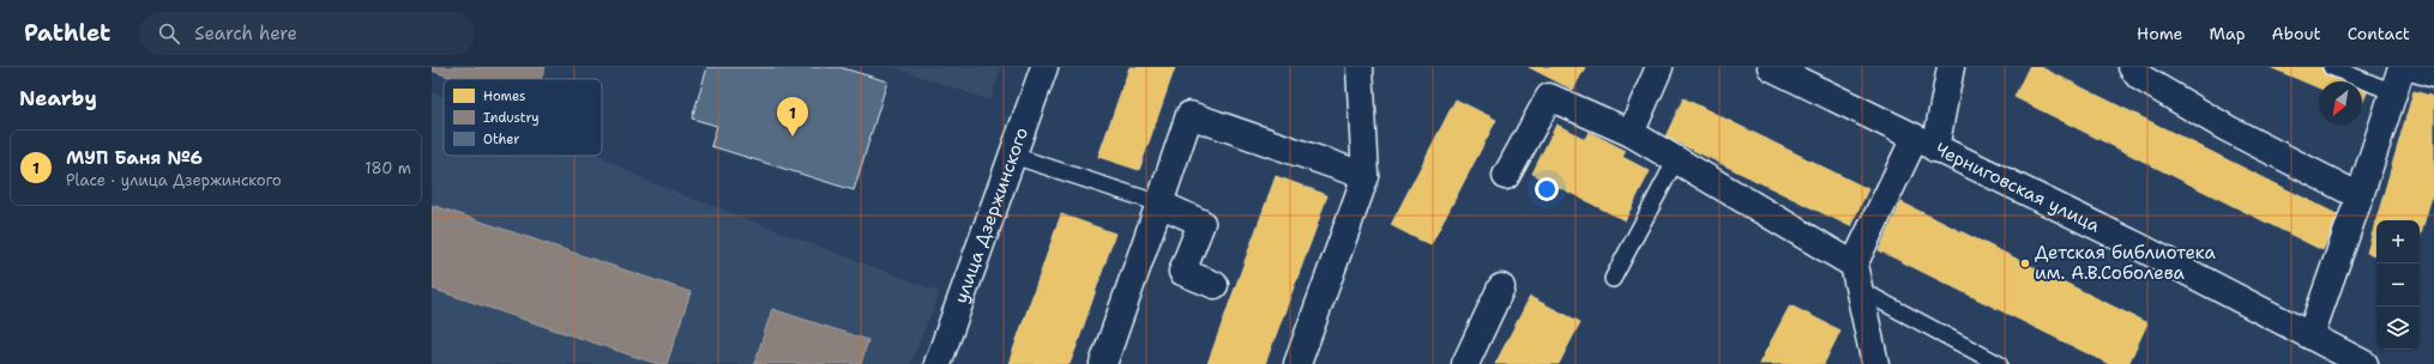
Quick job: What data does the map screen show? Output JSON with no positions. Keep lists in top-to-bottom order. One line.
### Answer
{"streets":{"street":["Черниговская улица","улица Дзержинского"]},"places":["Детская библиотека им. А.В.Соболева"],"legend":["Homes","Industry","Other"],"north":"bottom left","page":{"header":"Pathlet","search":"Search here","nav":["Home","Map","About","Contact"],"heading":"Nearby","pins":"1","list":[{"mark":"1","name":"МУП Баня №6","note":"Place · улица Дзержинского","value":"180 m"}],"map_buttons":["+","−"]}}
